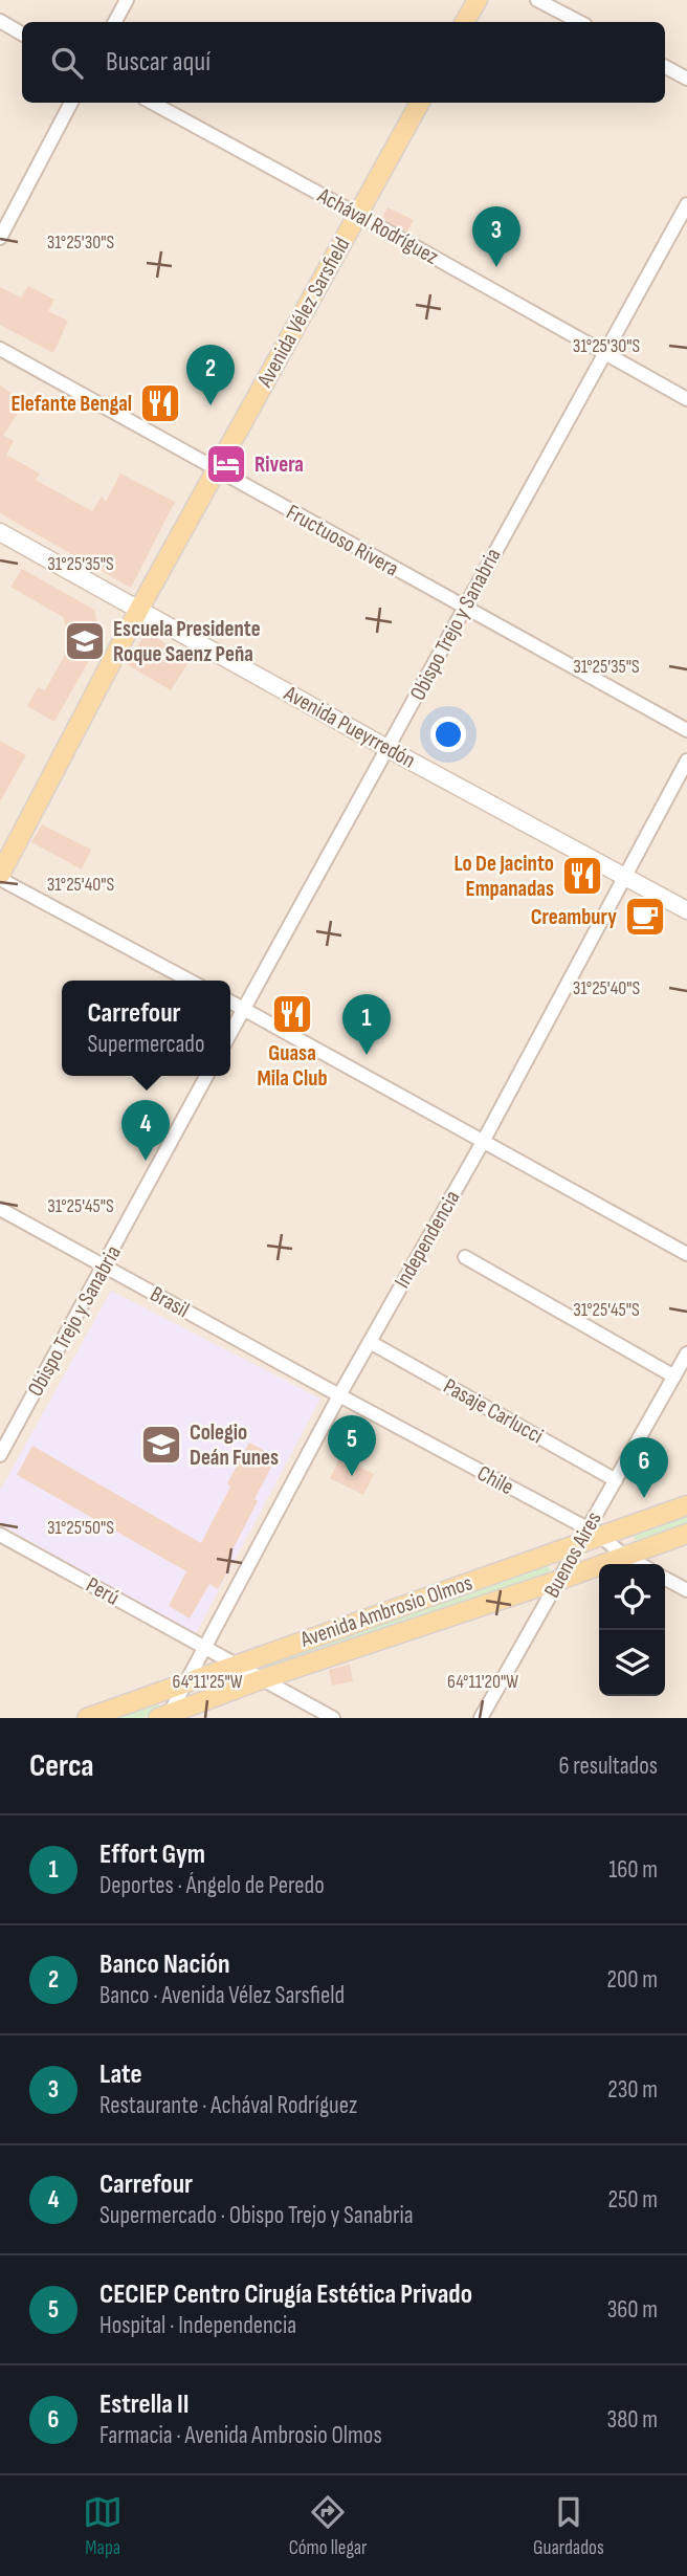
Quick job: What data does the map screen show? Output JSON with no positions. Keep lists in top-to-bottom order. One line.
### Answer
{"streets":{"main road":["Avenida Vélez Sarsfield","Avenida Pueyrredón","Avenida Ambrosio Olmos"],"street":["Achával Rodríguez","Fructuoso Rivera","Obispo Trejo y Sanabria","Independencia","Brasil","Pasaje Carlucci","Chile","Buenos Aires","Perú"]},"crossings":[["Achával Rodríguez","Avenida Vélez Sarsfield"],["Achával Rodríguez","Obispo Trejo y Sanabria"],["Avenida Vélez Sarsfield","Fructuoso Rivera"],["Avenida Vélez Sarsfield","Avenida Pueyrredón"],["Fructuoso Rivera","Obispo Trejo y Sanabria"],["Obispo Trejo y Sanabria","Avenida Pueyrredón"],["Obispo Trejo y Sanabria","Brasil"],["Avenida Pueyrredón","Independencia"],["Independencia","Brasil"],["Independencia","Pasaje Carlucci"],["Independencia","Chile"],["Independencia","Perú"],["Independencia","Avenida Ambrosio Olmos"],["Brasil","Chile"],["Pasaje Carlucci","Buenos Aires"],["Chile","Buenos Aires"],["Chile","Avenida Ambrosio Olmos"],["Buenos Aires","Avenida Ambrosio Olmos"],["Perú","Avenida Ambrosio Olmos"]],"places":{"restaurant":["Elefante Bengal","Lo De Jacinto Empanadas","Guasa Mila Club"],"hotel":["Rivera"],"school or university":["Escuela Presidente Roque Saenz Peña","Colegio Deán Funes"],"cafe":["Creambury"]},"page":{"search":"Buscar aquí","pins":["3","2","1","4","5","6"],"popup":["Carrefour","Supermercado"],"heading":["Cerca","6 resultados"],"list":[{"mark":"1","name":"Effort Gym","note":"Deportes · Ángelo de Peredo","value":"160 m"},{"mark":"2","name":"Banco Nación","note":"Banco · Avenida Vélez Sarsfield","value":"200 m"},{"mark":"3","name":"Late","note":"Restaurante · Achával Rodríguez","value":"230 m"},{"mark":"4","name":"Carrefour","note":"Supermercado · Obispo Trejo y Sanabria","value":"250 m"},{"mark":"5","name":"CECIEP Centro Cirugía Estética Privado","note":"Hospital · Independencia","value":"360 m"},{"mark":"6","name":"Estrella II","note":"Farmacia · Avenida Ambrosio Olmos","value":"380 m"}],"nav":["Mapa","Cómo llegar","Guardados"]},"coordinates":["31°25'30\"S","31°25'35\"S","31°25'40\"S","31°25'45\"S","31°25'50\"S","64°11'25\"W","64°11'20\"W"]}
